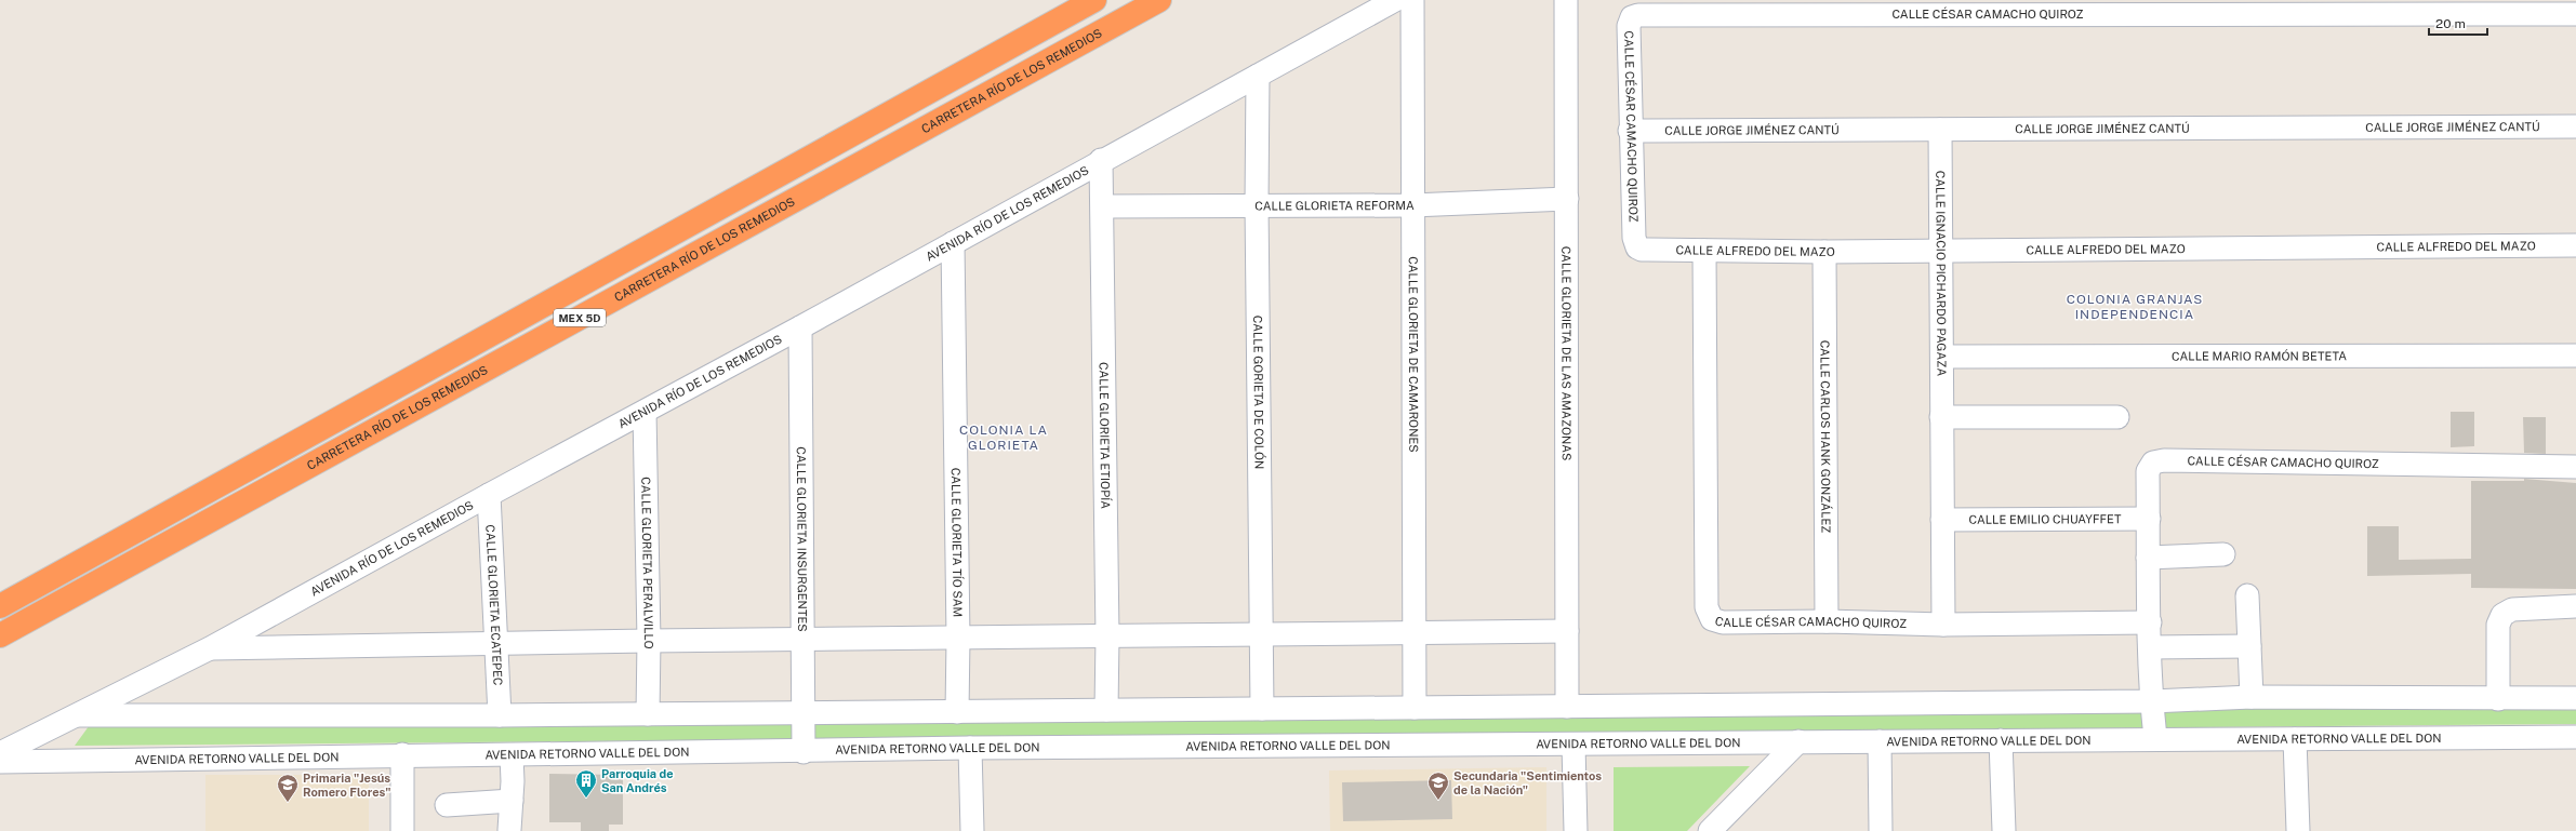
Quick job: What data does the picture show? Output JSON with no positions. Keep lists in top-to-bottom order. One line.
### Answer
{"streets":{"highway":["CARRETERA RÍO DE LOS REMEDIOS","MEX 5D"],"street":["CALLE CÉSAR CAMACHO QUIROZ","CALLE JORGE JIMÉNEZ CANTÚ","CALLE GLORIETA REFORMA","AVENIDA RÍO DE LOS REMEDIOS","CALLE ALFREDO DEL MAZO","CALLE IGNACIO PICHARDO PAGAZA","CALLE GLORIETA DE LAS AMAZONAS","CALLE GLORIETA DE CAMARONES","CALLE MARIO RAMÓN BETETA","CALLE GORIETA DE COLÓN","CALLE GLORIETA ETIOPÍA","CALLE CARLOS HANK GONZÁLEZ","CALLE EMILIO CHUAYFFET","CALLE GLORIETA INSURGENTES","CALLE GLORIETA TÍO SAM","CALLE GLORIETA PERALVILLO","CALLE GLORIETA ECATEPEC","AVENIDA RETORNO VALLE DEL DON"]},"crossings":[["CALLE CÉSAR CAMACHO QUIROZ","CALLE JORGE JIMÉNEZ CANTÚ"],["CALLE CÉSAR CAMACHO QUIROZ","CALLE ALFREDO DEL MAZO"],["CALLE CÉSAR CAMACHO QUIROZ","CALLE IGNACIO PICHARDO PAGAZA"],["CALLE CÉSAR CAMACHO QUIROZ","CALLE CARLOS HANK GONZÁLEZ"],["CALLE CÉSAR CAMACHO QUIROZ","CALLE EMILIO CHUAYFFET"],["CALLE CÉSAR CAMACHO QUIROZ","AVENIDA RETORNO VALLE DEL DON"],["CALLE JORGE JIMÉNEZ CANTÚ","CALLE IGNACIO PICHARDO PAGAZA"],["CALLE GLORIETA REFORMA","CALLE GLORIETA DE LAS AMAZONAS"],["CALLE GLORIETA REFORMA","CALLE GLORIETA DE CAMARONES"],["CALLE GLORIETA REFORMA","CALLE GORIETA DE COLÓN"],["CALLE GLORIETA REFORMA","CALLE GLORIETA ETIOPÍA"],["AVENIDA RÍO DE LOS REMEDIOS","CALLE GORIETA DE COLÓN"],["AVENIDA RÍO DE LOS REMEDIOS","CALLE GLORIETA ETIOPÍA"],["AVENIDA RÍO DE LOS REMEDIOS","CALLE GLORIETA INSURGENTES"],["AVENIDA RÍO DE LOS REMEDIOS","CALLE GLORIETA TÍO SAM"],["AVENIDA RÍO DE LOS REMEDIOS","CALLE GLORIETA PERALVILLO"],["AVENIDA RÍO DE LOS REMEDIOS","CALLE GLORIETA ECATEPEC"],["CALLE ALFREDO DEL MAZO","CALLE IGNACIO PICHARDO PAGAZA"],["CALLE ALFREDO DEL MAZO","CALLE CARLOS HANK GONZÁLEZ"],["CALLE IGNACIO PICHARDO PAGAZA","CALLE MARIO RAMÓN BETETA"],["CALLE IGNACIO PICHARDO PAGAZA","CALLE EMILIO CHUAYFFET"],["CALLE GLORIETA INSURGENTES","AVENIDA RETORNO VALLE DEL DON"]],"districts":["COLONIA GRANJAS INDEPENDENCIA","COLONIA LA GLORIETA"],"places":{"building":["Parroquia de San Andrés"],"school or university":["Secundaria \"Sentimientos de la Nación\"","Primaria \"Jesús Romero Flores\""]},"scale_bar":"20 m"}
